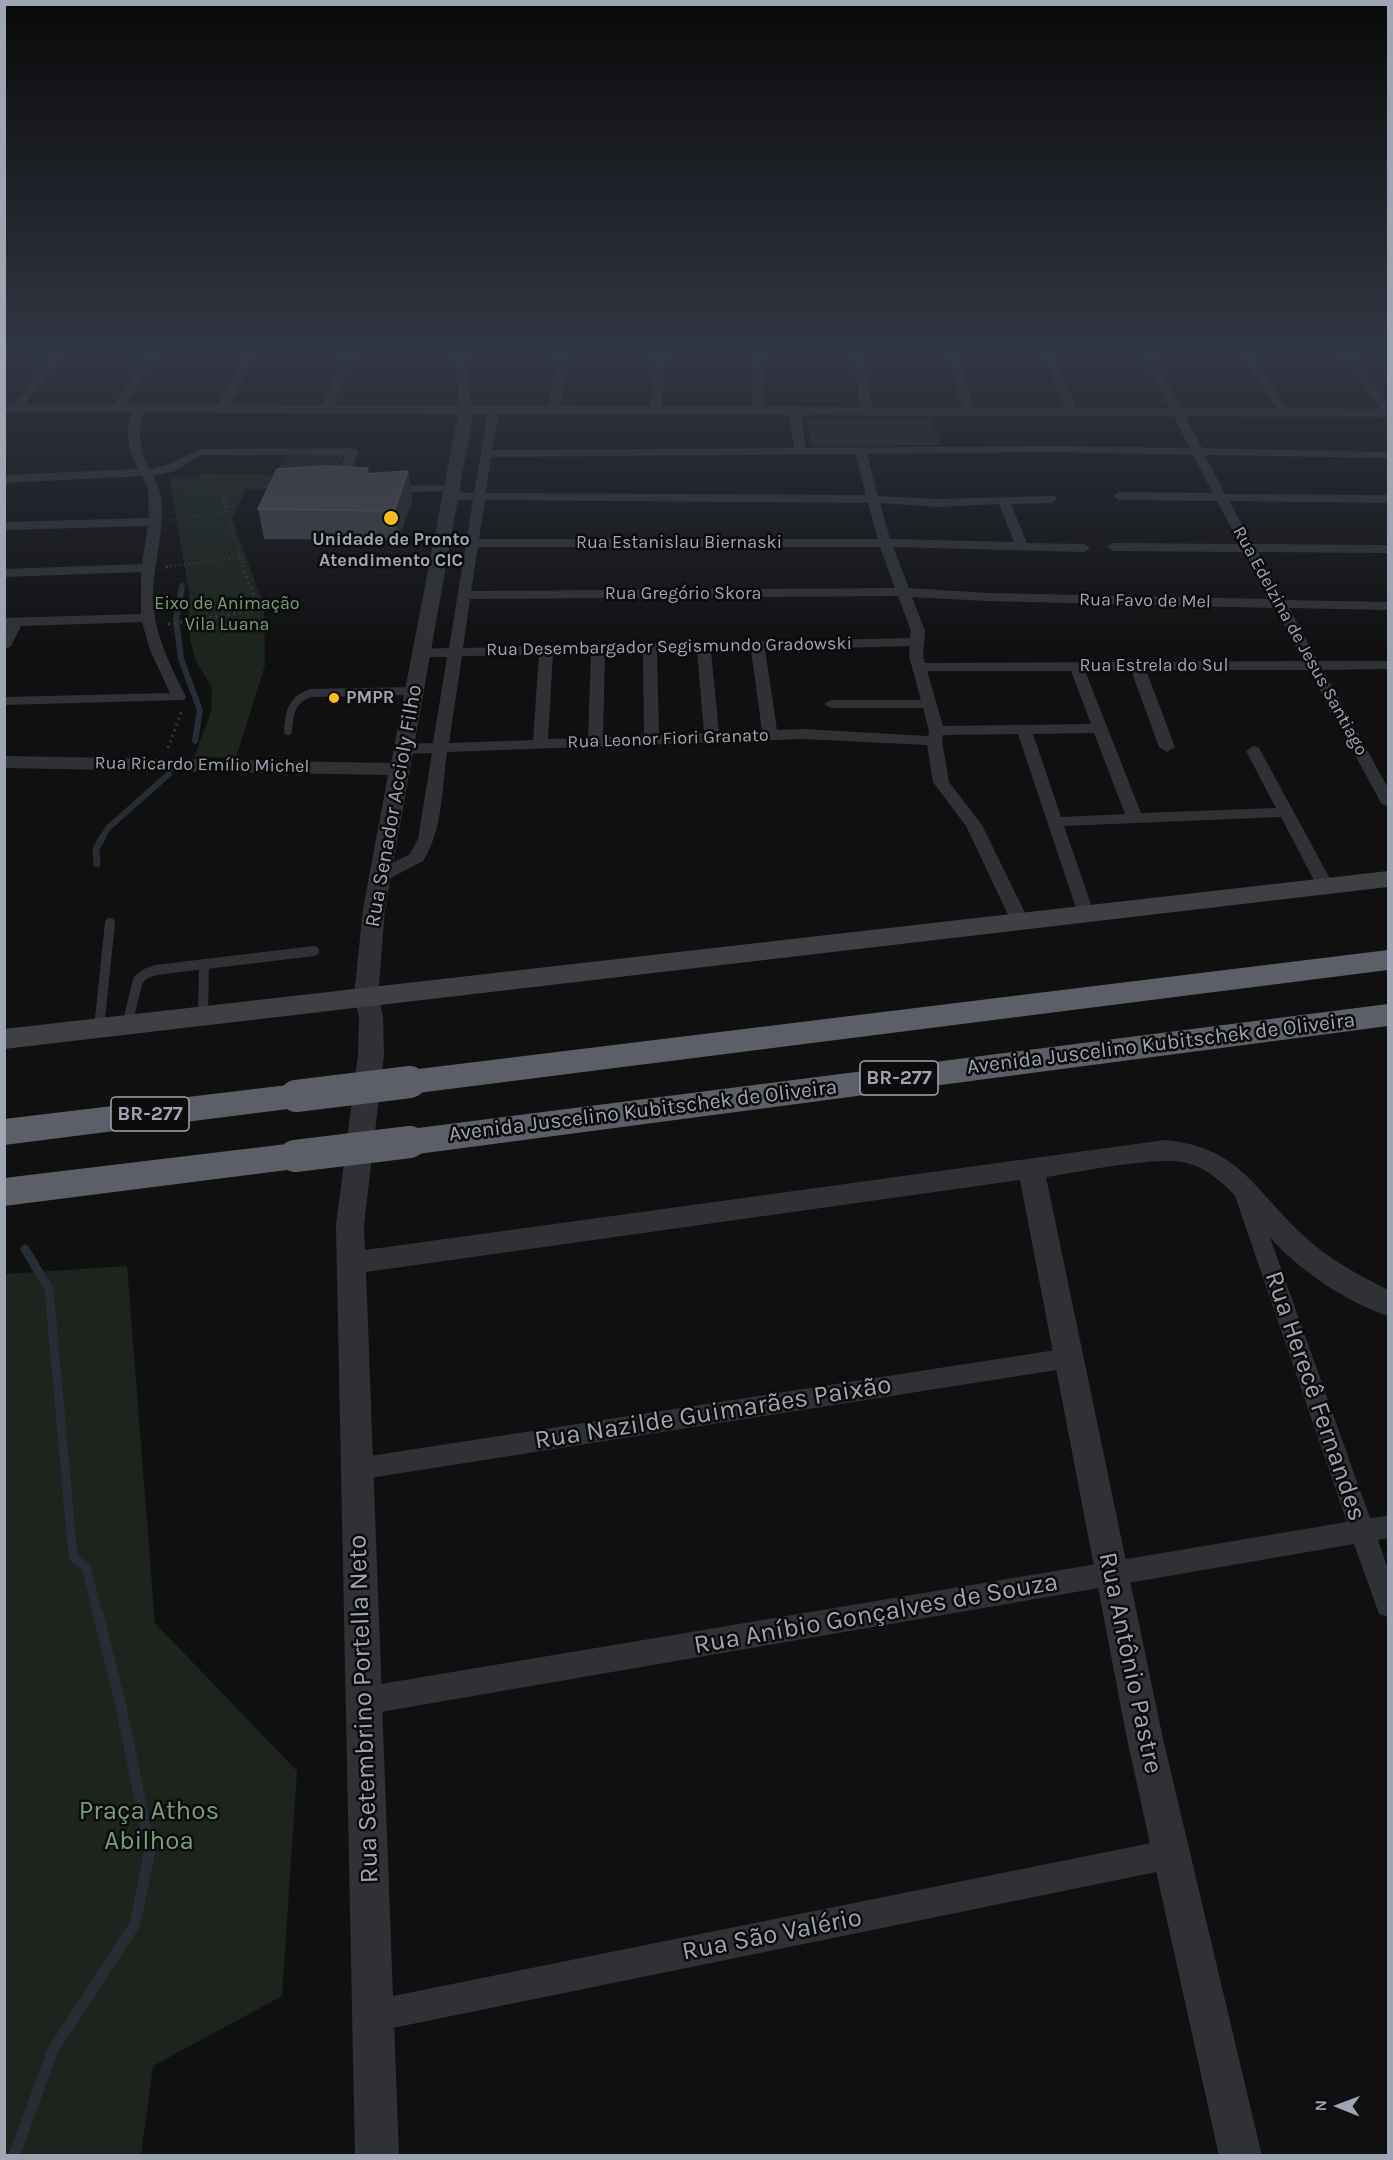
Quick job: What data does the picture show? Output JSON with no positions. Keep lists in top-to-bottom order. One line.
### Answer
{"streets":{"highway":["Avenida Juscelino Kubitschek de Oliveira","BR-277"],"street":["Rua Estanislau Biernaski","Rua Gregório Skora","Rua Favo de Mel","Rua Edelzina de Jesus Santiago","Rua Desembargador Segismundo Gradowski","Rua Estrela do Sul","Rua Leonor Fiori Granato","Rua Ricardo Emílio Michel","Rua Senador Accioly Filho","Rua Herecê Fernandes","Rua Nazilde Guimarães Paixão","Rua Aníbio Gonçalves de Souza","Rua Antônio Pastre","Rua Setembrino Portella Neto","Rua São Valério"]},"crossings":[["Rua Gregório Skora","Rua Favo de Mel"],["Rua Favo de Mel","Rua Edelzina de Jesus Santiago"],["Rua Edelzina de Jesus Santiago","Rua Estrela do Sul"],["Rua Desembargador Segismundo Gradowski","Rua Senador Accioly Filho"],["Rua Leonor Fiori Granato","Rua Ricardo Emílio Michel"],["Rua Leonor Fiori Granato","Rua Senador Accioly Filho"],["Rua Ricardo Emílio Michel","Rua Senador Accioly Filho"],["Rua Senador Accioly Filho","Rua Setembrino Portella Neto"],["Rua Herecê Fernandes","Rua Aníbio Gonçalves de Souza"],["Rua Nazilde Guimarães Paixão","Rua Antônio Pastre"],["Rua Nazilde Guimarães Paixão","Rua Setembrino Portella Neto"],["Rua Aníbio Gonçalves de Souza","Rua Antônio Pastre"],["Rua Aníbio Gonçalves de Souza","Rua Setembrino Portella Neto"],["Rua Antônio Pastre","Rua São Valério"],["Rua Setembrino Portella Neto","Rua São Valério"]],"parks":["Eixo de Animação Vila Luana","Praça Athos Abilhoa"],"places":["Unidade de Pronto Atendimento CIC","PMPR"],"north":"left"}
